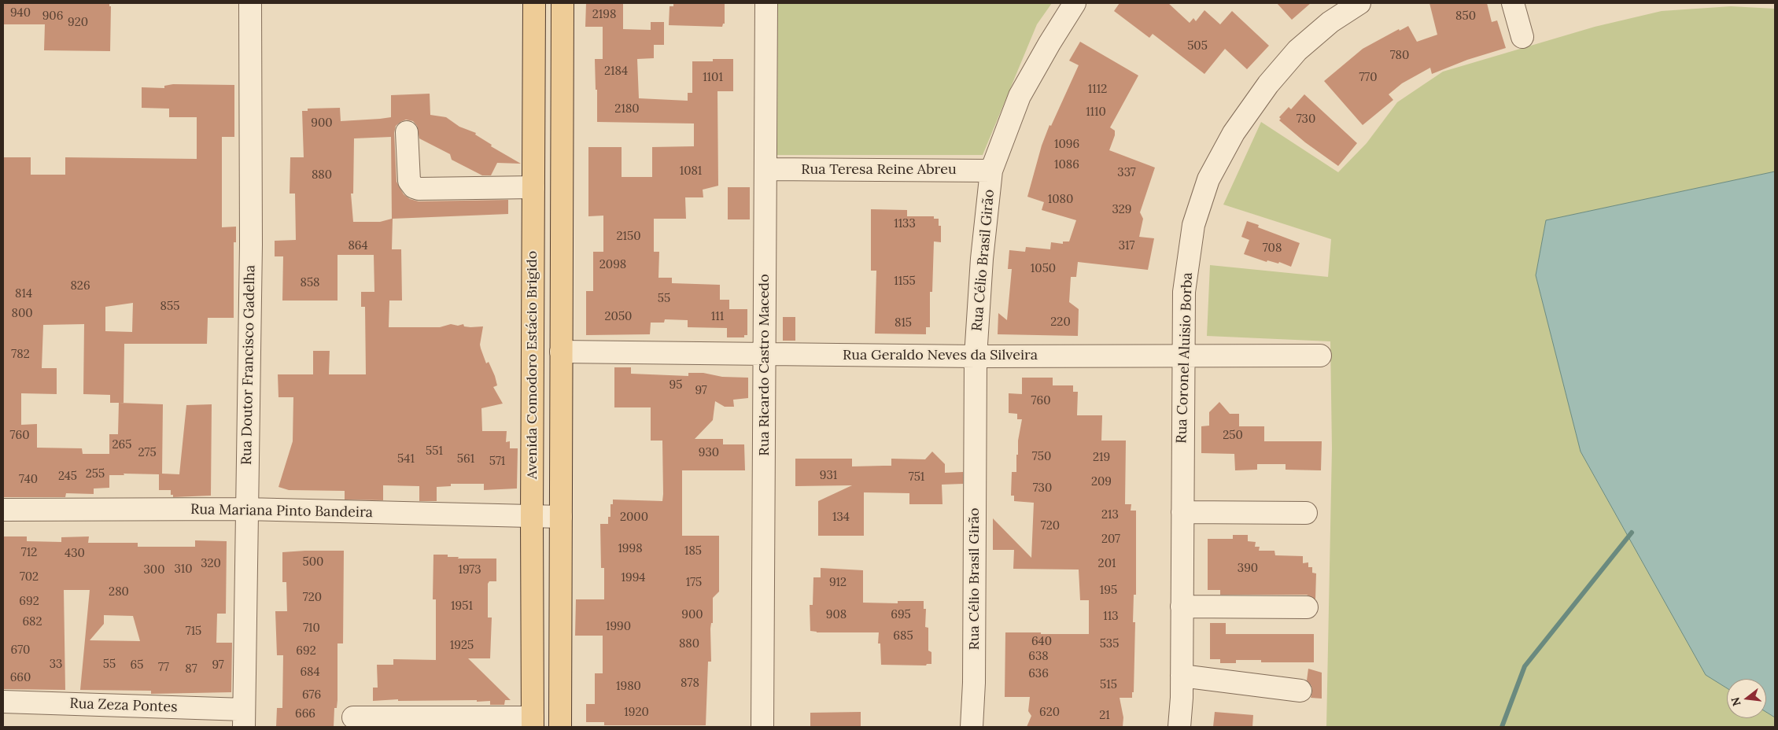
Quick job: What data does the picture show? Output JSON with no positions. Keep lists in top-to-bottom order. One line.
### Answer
{"streets":{"main road":["Avenida Comodoro Estácio Brigido"],"street":["Rua Teresa Reine Abreu","Rua Célio Brasil Girão","Rua Geraldo Neves da Silveira","Rua Coronel Aluisio Borba","Rua Doutor Francisco Gadelha","Rua Ricardo Castro Macedo","Rua Mariana Pinto Bandeira","Rua Zeza Pontes"]},"crossings":[["Rua Teresa Reine Abreu","Rua Célio Brasil Girão"],["Rua Teresa Reine Abreu","Rua Ricardo Castro Macedo"],["Rua Célio Brasil Girão","Rua Geraldo Neves da Silveira"],["Rua Geraldo Neves da Silveira","Rua Coronel Aluisio Borba"],["Rua Geraldo Neves da Silveira","Avenida Comodoro Estácio Brigido"],["Rua Geraldo Neves da Silveira","Rua Ricardo Castro Macedo"],["Rua Doutor Francisco Gadelha","Rua Mariana Pinto Bandeira"],["Rua Doutor Francisco Gadelha","Rua Zeza Pontes"],["Avenida Comodoro Estácio Brigido","Rua Mariana Pinto Bandeira"]],"house_numbers":["940","2198","906","850","920","505","780","2184","1101","770","1112","2180","1110","730","900","1096","1086","1081","337","880","1080","329","1133","2150","864","317","708","2098","1050","1155","858","826","814","55","855","800","2050","111","220","815","782","95","97","760","760","250","265","551","275","930","750","219","541","561","571","255","931","245","751","740","209","730","213","2000","134","720","207","1998","185","712","430","500","320","201","390","310","300","1973","702","1994","175","912","195","280","720","692","1951","900","908","695","113","682","1990","710","715","685","640","880","535","1925","670","692","638","33","55","65","97","77","87","684","636","660","878","515","1980","676","1920","620","666","21"],"north":"left"}
